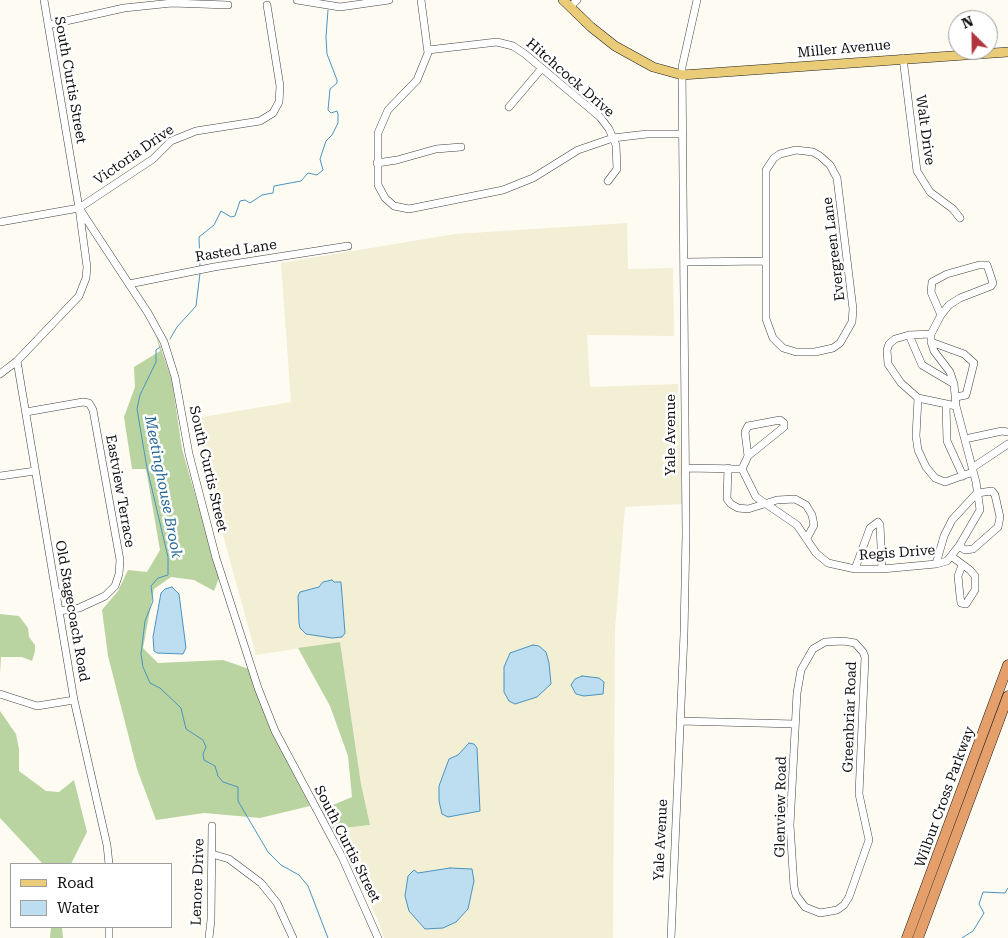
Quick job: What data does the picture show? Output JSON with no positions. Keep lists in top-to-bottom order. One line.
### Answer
{"streets":{"highway":["Wilbur Cross Parkway"],"main road":["Miller Avenue"],"street":["Hitchcock Drive","South Curtis Street","Walt Drive","Victoria Drive","Evergreen Lane","Rasted Lane","Yale Avenue","Eastview Terrace","Regis Drive","Old Stagecoach Road","Greenbriar Road","Glenview Road","Lenore Drive"]},"crossings":[["Miller Avenue","Walt Drive"],["Miller Avenue","Yale Avenue"],["South Curtis Street","Victoria Drive"],["South Curtis Street","Rasted Lane"],["Eastview Terrace","Old Stagecoach Road"],["Greenbriar Road","Glenview Road"]],"water":["Meetinghouse Brook"],"legend":["Road","Water"],"north":"top left"}
